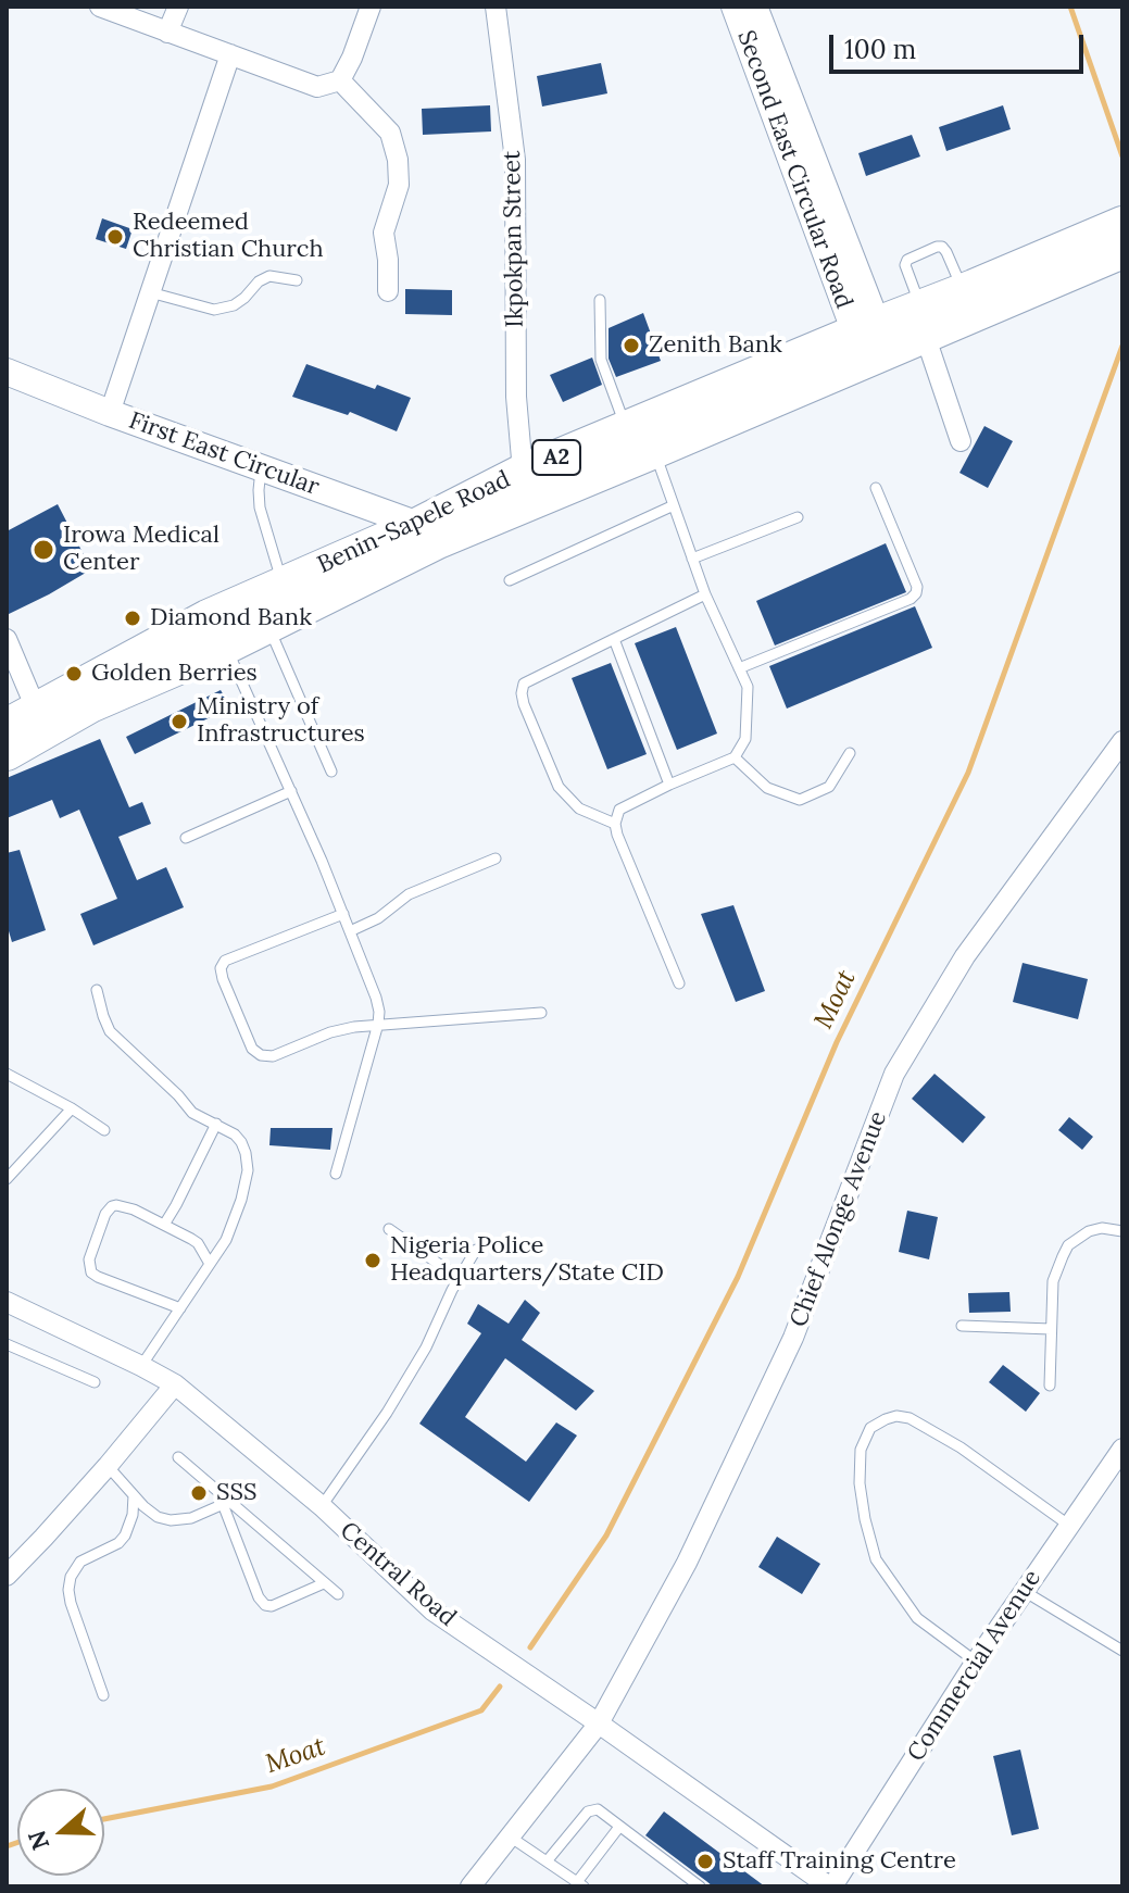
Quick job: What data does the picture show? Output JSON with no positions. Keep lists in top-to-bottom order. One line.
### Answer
{"streets":{"highway":["A2","Benin-Sapele Road"],"main road":["Second East Circular Road","First East Circular"],"street":["Ikpokpan Street","Chief Alonge Avenue","Central Road","Commercial Avenue"]},"crossings":[["Second East Circular Road","Benin-Sapele Road"],["Ikpokpan Street","Benin-Sapele Road"],["First East Circular","Benin-Sapele Road"],["Chief Alonge Avenue","Central Road"],["Central Road","Commercial Avenue"]],"water":["Moat"],"places":["Redeemed Christian Church","Zenith Bank","Irowa Medical Center","Diamond Bank","Golden Berries","Ministry of Infrastructures","Nigeria Police Headquarters/State CID","SSS","Staff Training Centre"],"scale_bar":"100 m","north":"left"}
